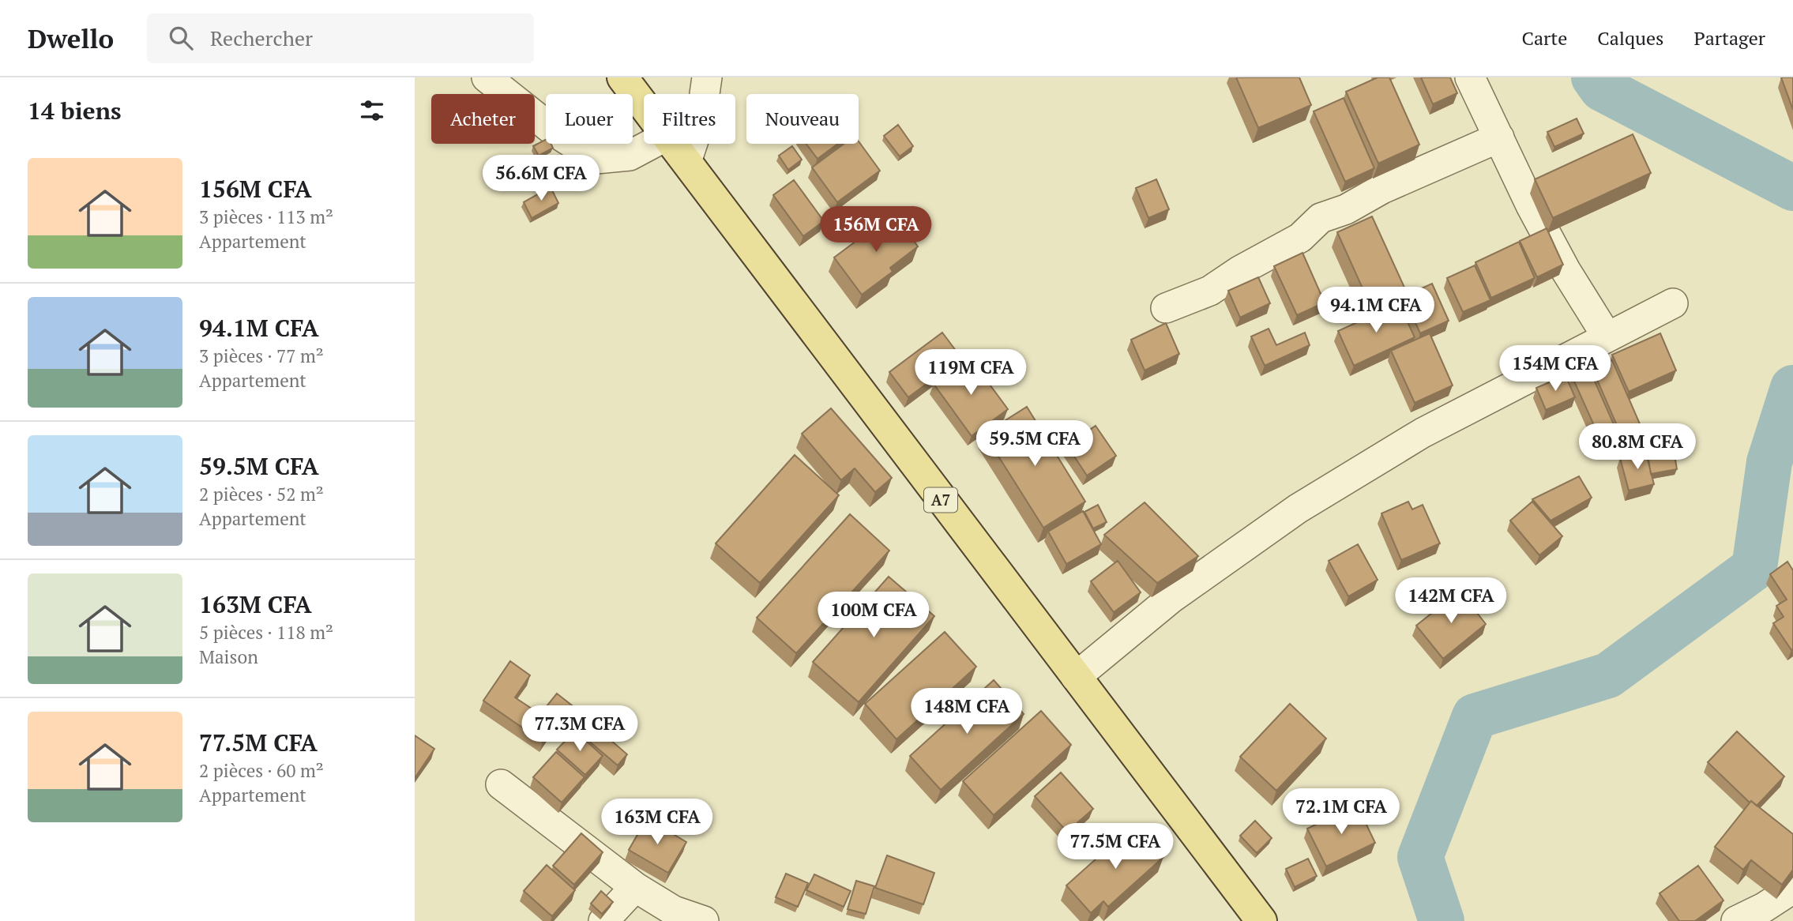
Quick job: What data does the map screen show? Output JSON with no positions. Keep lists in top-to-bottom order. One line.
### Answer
{"streets":{"main road":["A7"]},"page":{"header":"Dwello","search":"Rechercher","nav":["Carte","Calques","Partager"],"heading":"14 biens","chip":["Acheter","Louer","Filtres","Nouveau"],"list":[{"name":"156M CFA","note":"3 pièces · 113 m² · Appartement"},{"name":"94.1M CFA","note":"3 pièces · 77 m² · Appartement"},{"name":"59.5M CFA","note":"2 pièces · 52 m² · Appartement"},{"name":"163M CFA","note":"5 pièces · 118 m² · Maison"},{"name":"77.5M CFA","note":"2 pièces · 60 m² · Appartement"}],"price":["56.6M CFA","156M CFA","94.1M CFA","154M CFA","119M CFA","59.5M CFA","80.8M CFA","142M CFA","100M CFA","148M CFA","77.3M CFA","72.1M CFA","163M CFA","77.5M CFA"]}}
